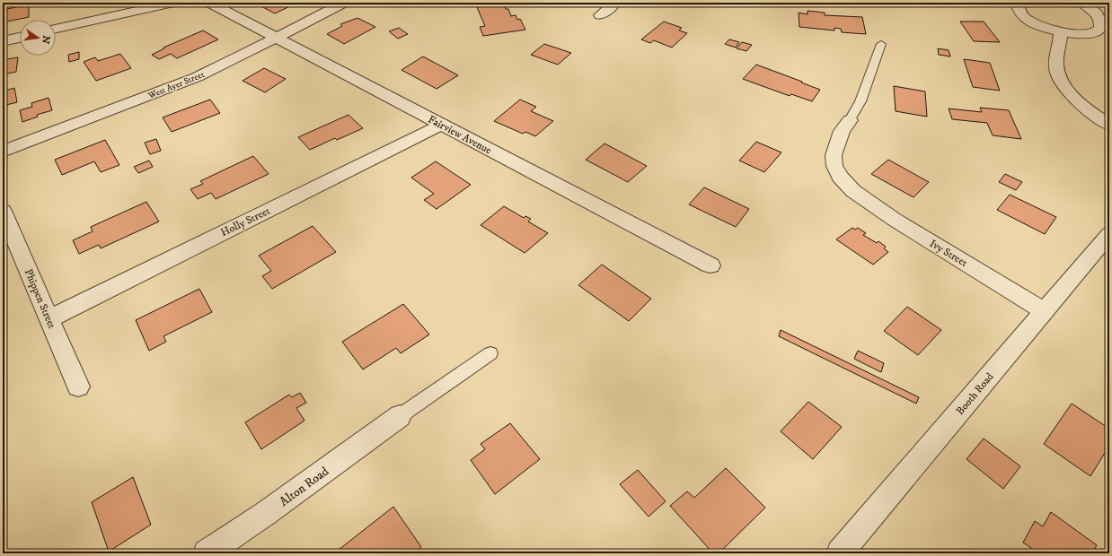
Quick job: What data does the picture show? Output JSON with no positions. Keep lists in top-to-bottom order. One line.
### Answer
{"streets":{"street":["West Ayer Street","Fairview Avenue","Holly Street","Ivy Street","Phippen Street","Booth Road","Alton Road"]},"crossings":[["West Ayer Street","Fairview Avenue"],["Fairview Avenue","Holly Street"],["Holly Street","Phippen Street"],["Ivy Street","Booth Road"]],"north":"right"}
